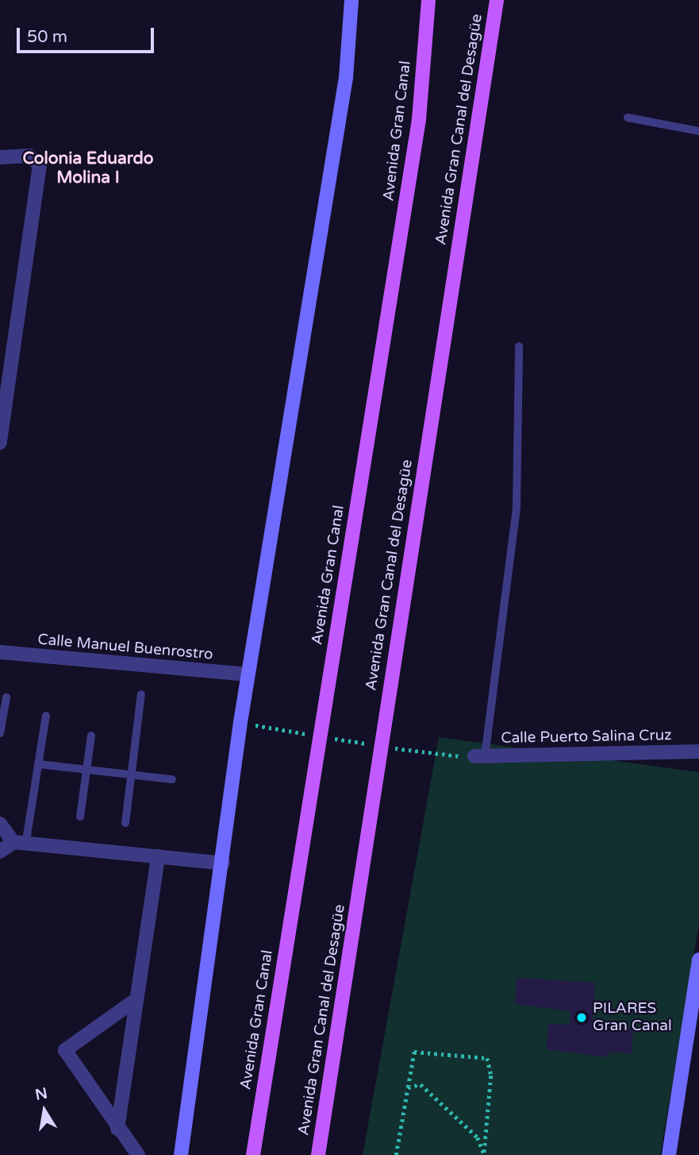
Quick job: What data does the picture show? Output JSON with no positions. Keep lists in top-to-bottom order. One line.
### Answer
{"streets":{"main road":["Avenida Gran Canal del Desagüe","Avenida Gran Canal"],"street":["Calle Manuel Buenrostro","Calle Puerto Salina Cruz"]},"districts":["Colonia Eduardo Molina I"],"places":["PILARES Gran Canal"],"scale_bar":"50 m","north":"top"}
